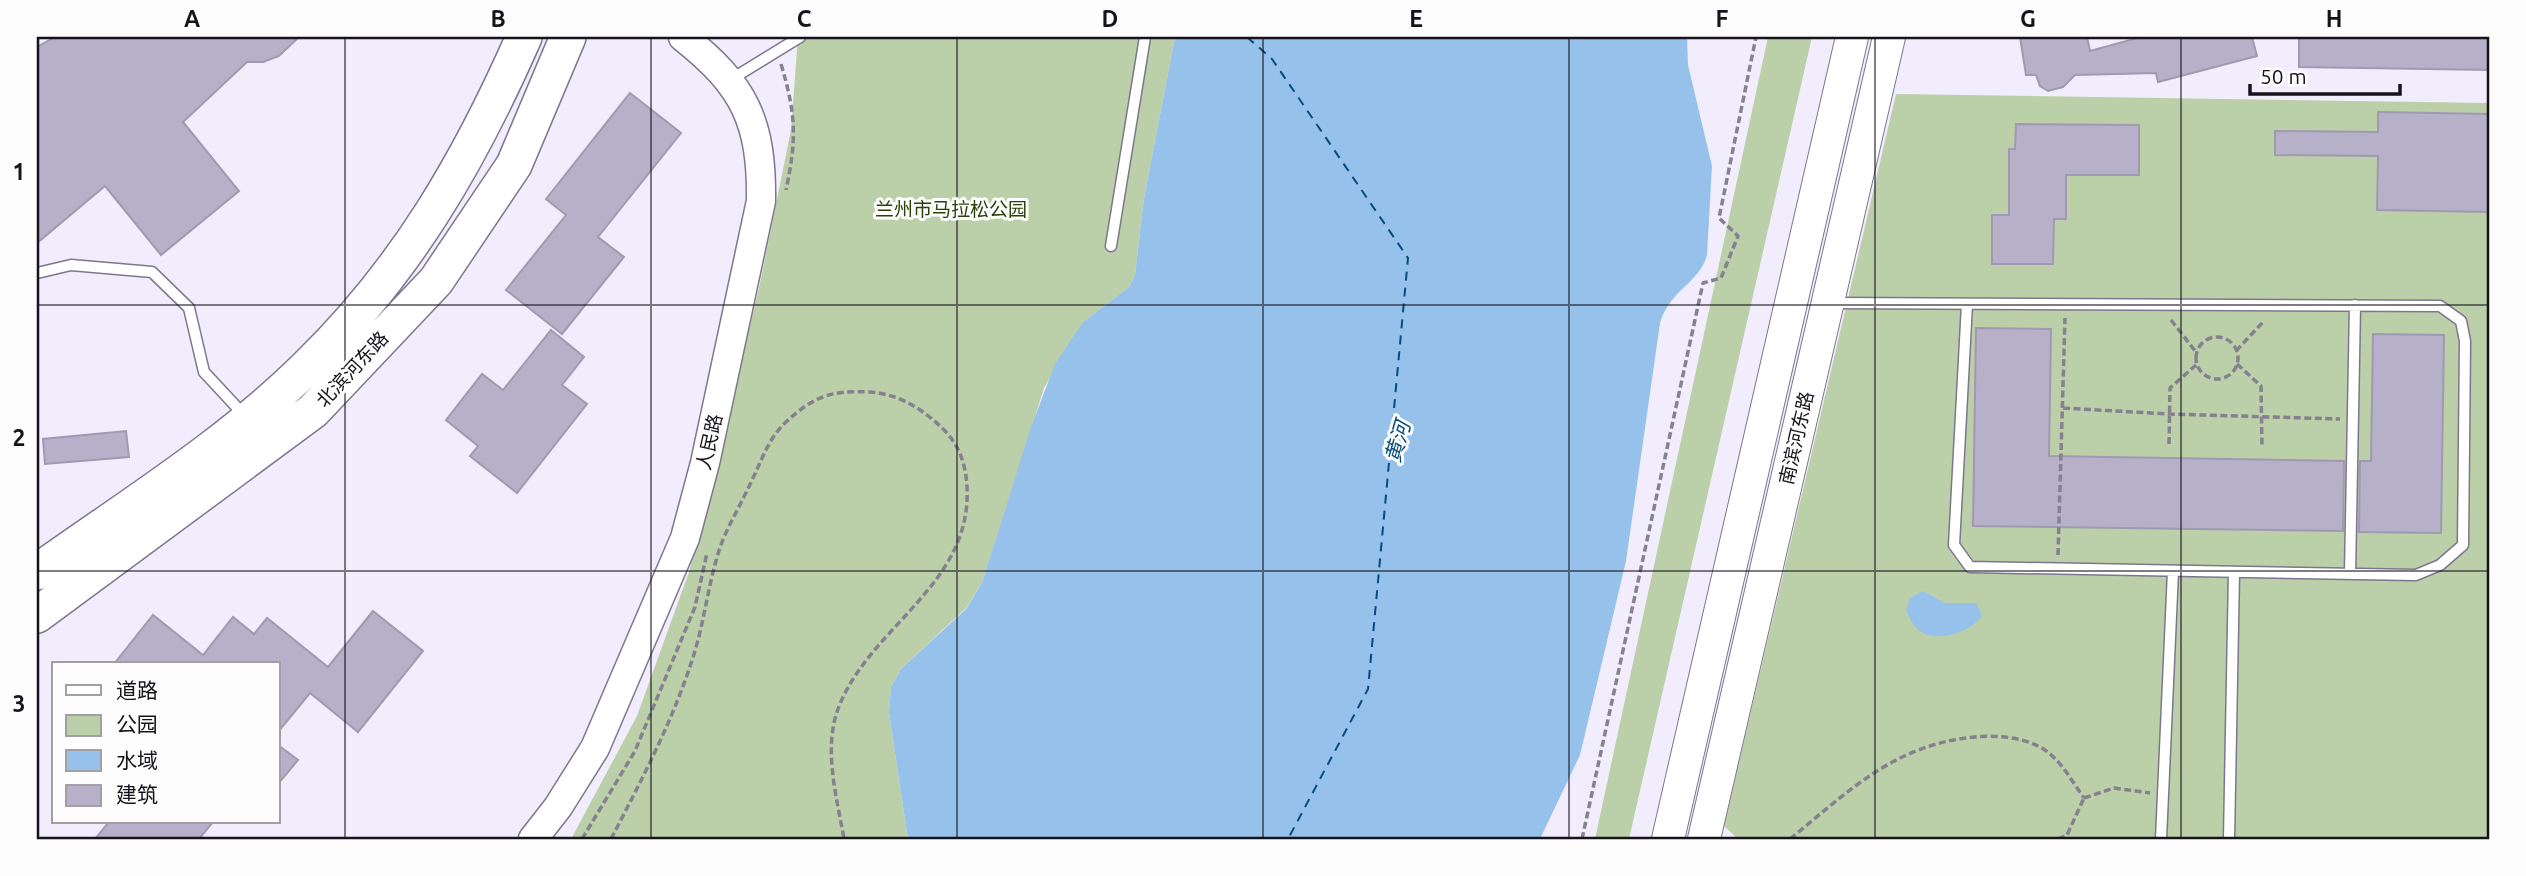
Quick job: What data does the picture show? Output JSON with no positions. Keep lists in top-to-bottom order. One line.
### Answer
{"streets":{"main road":["北滨河东路","南滨河东路"],"street":["人民路"]},"water":["黄河"],"parks":["兰州市马拉松公园"],"legend":["道路","公园","水域","建筑"],"scale_bar":"50 m","grid":{"columns":["A","B","C","D","E","F","G","H"],"rows":["1","2","3"]}}
